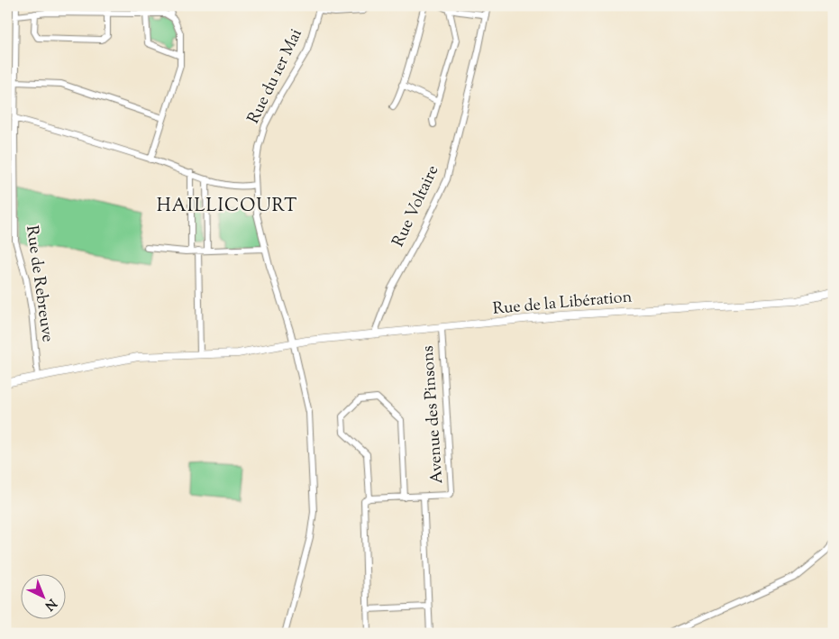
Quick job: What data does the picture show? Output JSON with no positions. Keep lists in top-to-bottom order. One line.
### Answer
{"streets":{"main road":["Rue de la Libération"],"street":["Rue du 1er Mai","Rue Voltaire","Rue de Rebreuve","Avenue des Pinsons"]},"crossings":[["Rue du 1er Mai","Rue de la Libération"],["Rue Voltaire","Rue de la Libération"],["Rue de Rebreuve","Rue de la Libération"],["Rue de la Libération","Avenue des Pinsons"]],"districts":["HAILLICOURT"],"north":"bottom right"}
